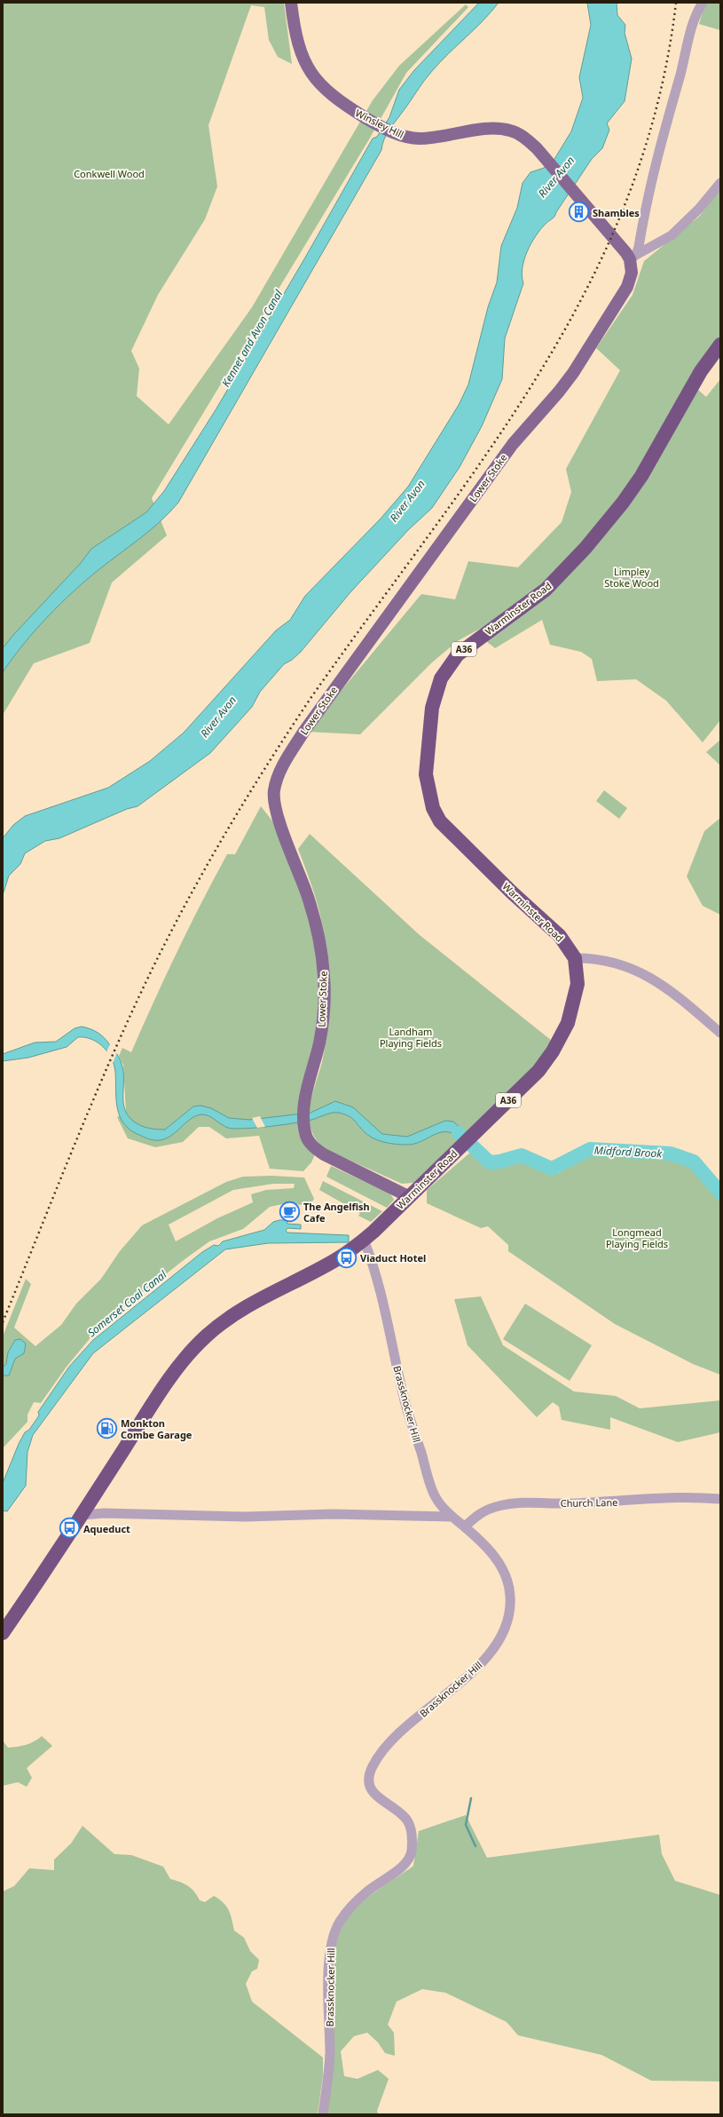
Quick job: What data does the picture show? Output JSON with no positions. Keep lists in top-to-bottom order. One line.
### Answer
{"streets":{"highway":["Warminster Road","A36"],"main road":["Winsley Hill","Lower Stoke"],"street":["Brassknocker Hill","Church Lane"]},"crossings":[["Winsley Hill","Lower Stoke"],["Lower Stoke","Warminster Road"],["Warminster Road","Brassknocker Hill"],["Brassknocker Hill","Church Lane"]],"water":["River Avon","Kennet and Avon Canal","Midford Brook","Somerset Coal Canal"],"parks":["Conkwell Wood","Limpley Stoke Wood","Landham Playing Fields","Longmead Playing Fields"],"places":{"building":["Shambles"],"cafe":["The Angelfish Cafe"],"bus stop":["Viaduct Hotel","Aqueduct"],"fuel station":["Monkton Combe Garage"]}}
